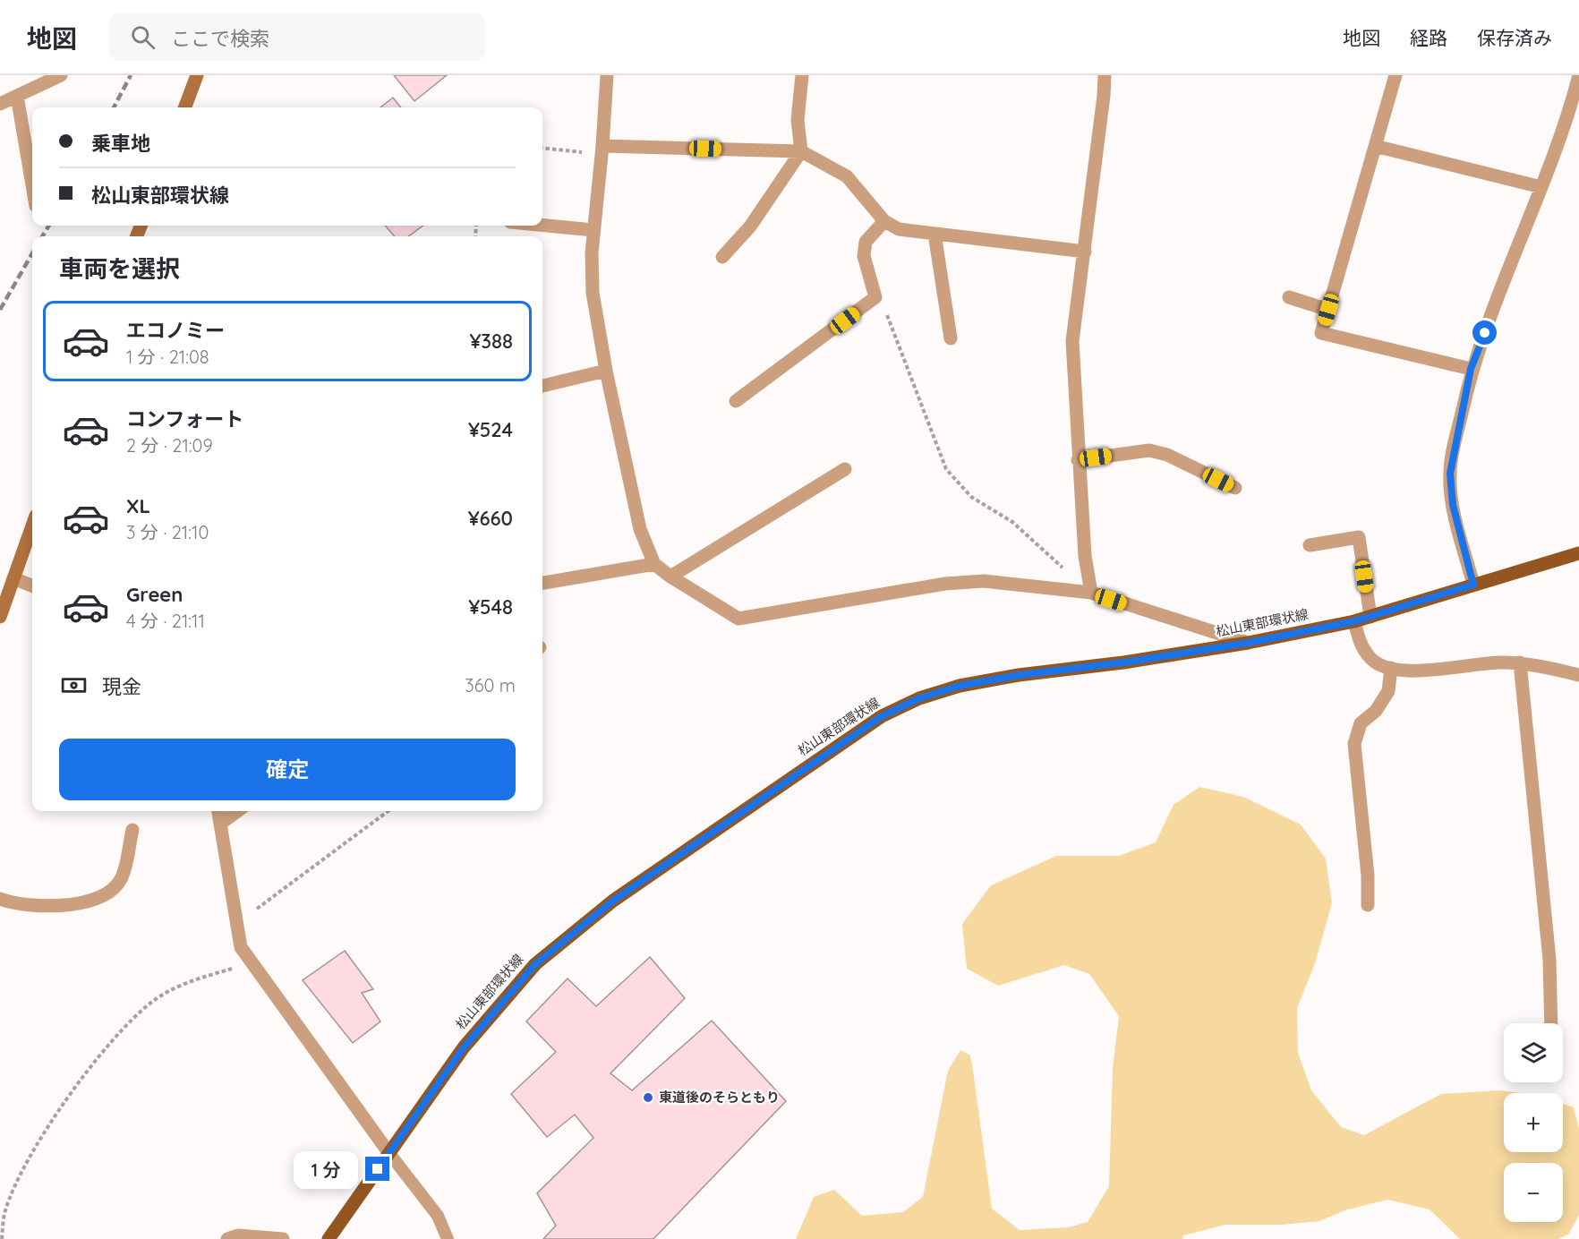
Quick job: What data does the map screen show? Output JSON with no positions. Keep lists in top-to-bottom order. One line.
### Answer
{"streets":{"main road":["松山東部環状線"]},"places":["東道後のそらともり"],"page":{"header":"地図","search":"ここで検索","nav":["地図","経路","保存済み"],"banner":["乗車地","松山東部環状線"],"heading":"車両を選択","list":[{"name":"エコノミー","note":"1 分 · 21:08","value":"¥388"},{"name":"コンフォート","note":"2 分 · 21:09","value":"¥524"},{"name":"XL","note":"3 分 · 21:10","value":"¥660"},{"name":"Green","note":"4 分 · 21:11","value":"¥548"}],"pay":["現金","360 m"],"buttons":"確定","map_buttons":["+","−"],"bubble":"1 分"}}
